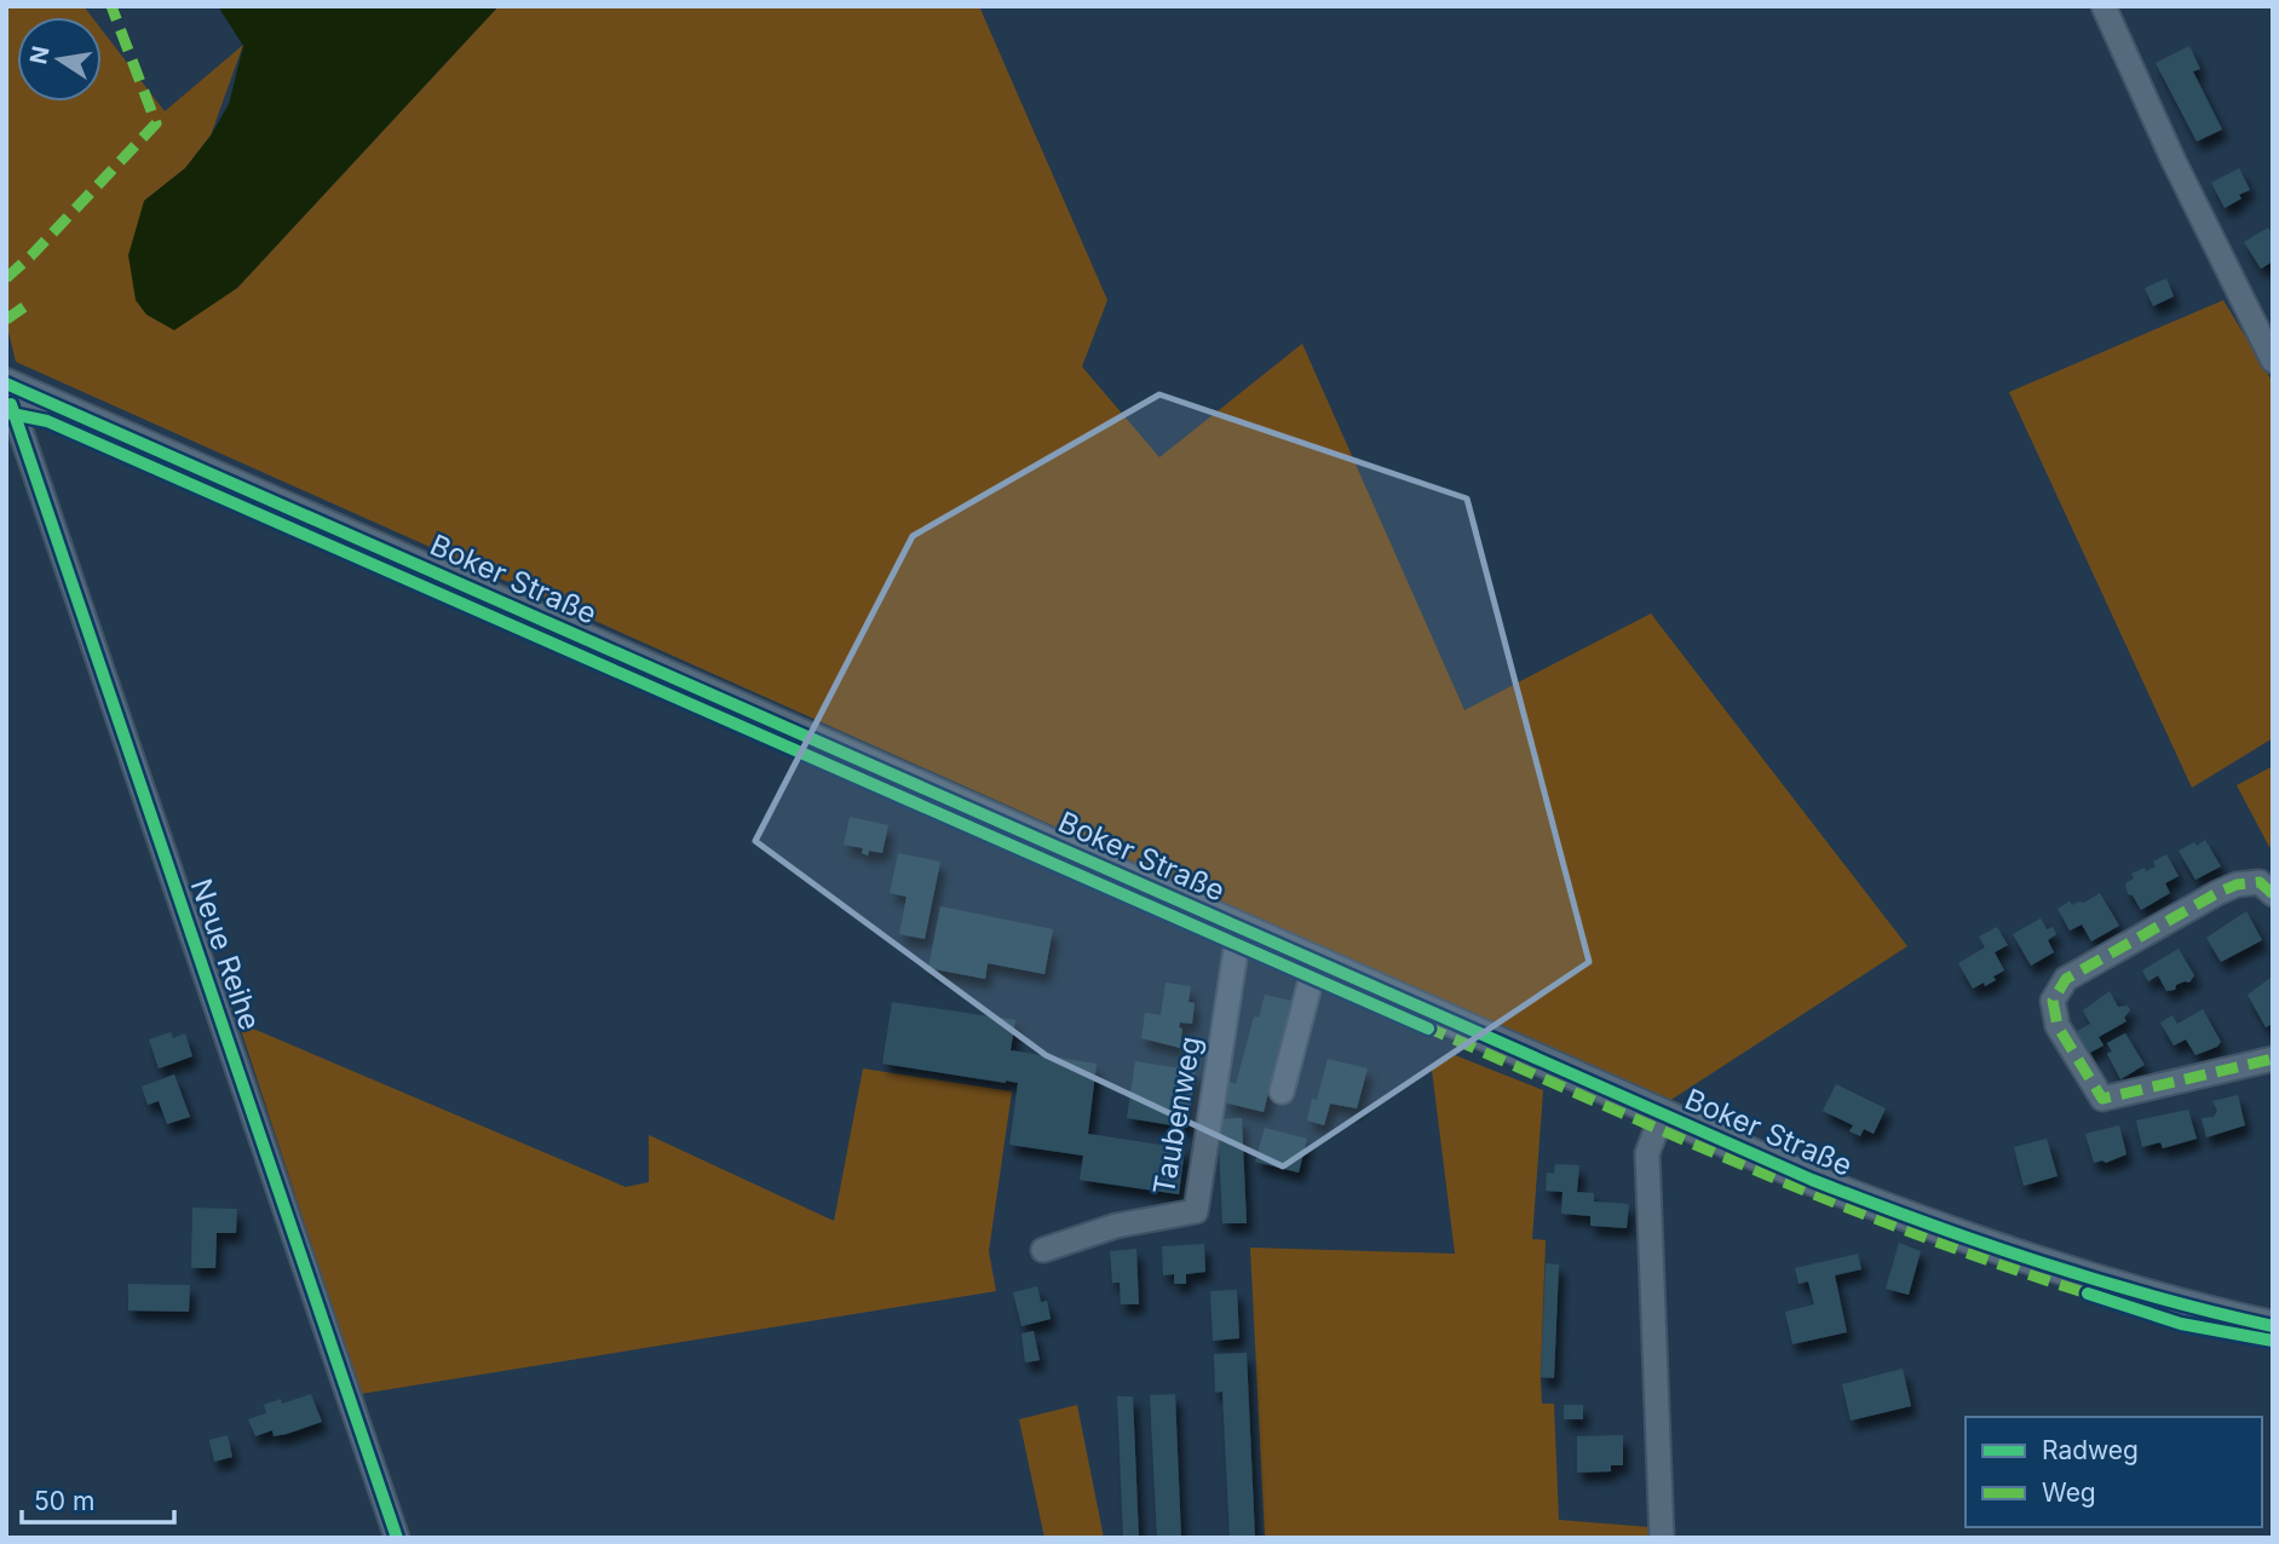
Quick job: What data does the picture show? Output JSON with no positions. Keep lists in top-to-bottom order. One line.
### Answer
{"streets":{"main road":["Boker Straße"],"street":["Neue Reihe","Taubenweg"]},"crossings":[["Boker Straße","Neue Reihe"],["Boker Straße","Taubenweg"]],"legend":["Radweg","Weg"],"scale_bar":"50 m","north":"left"}
